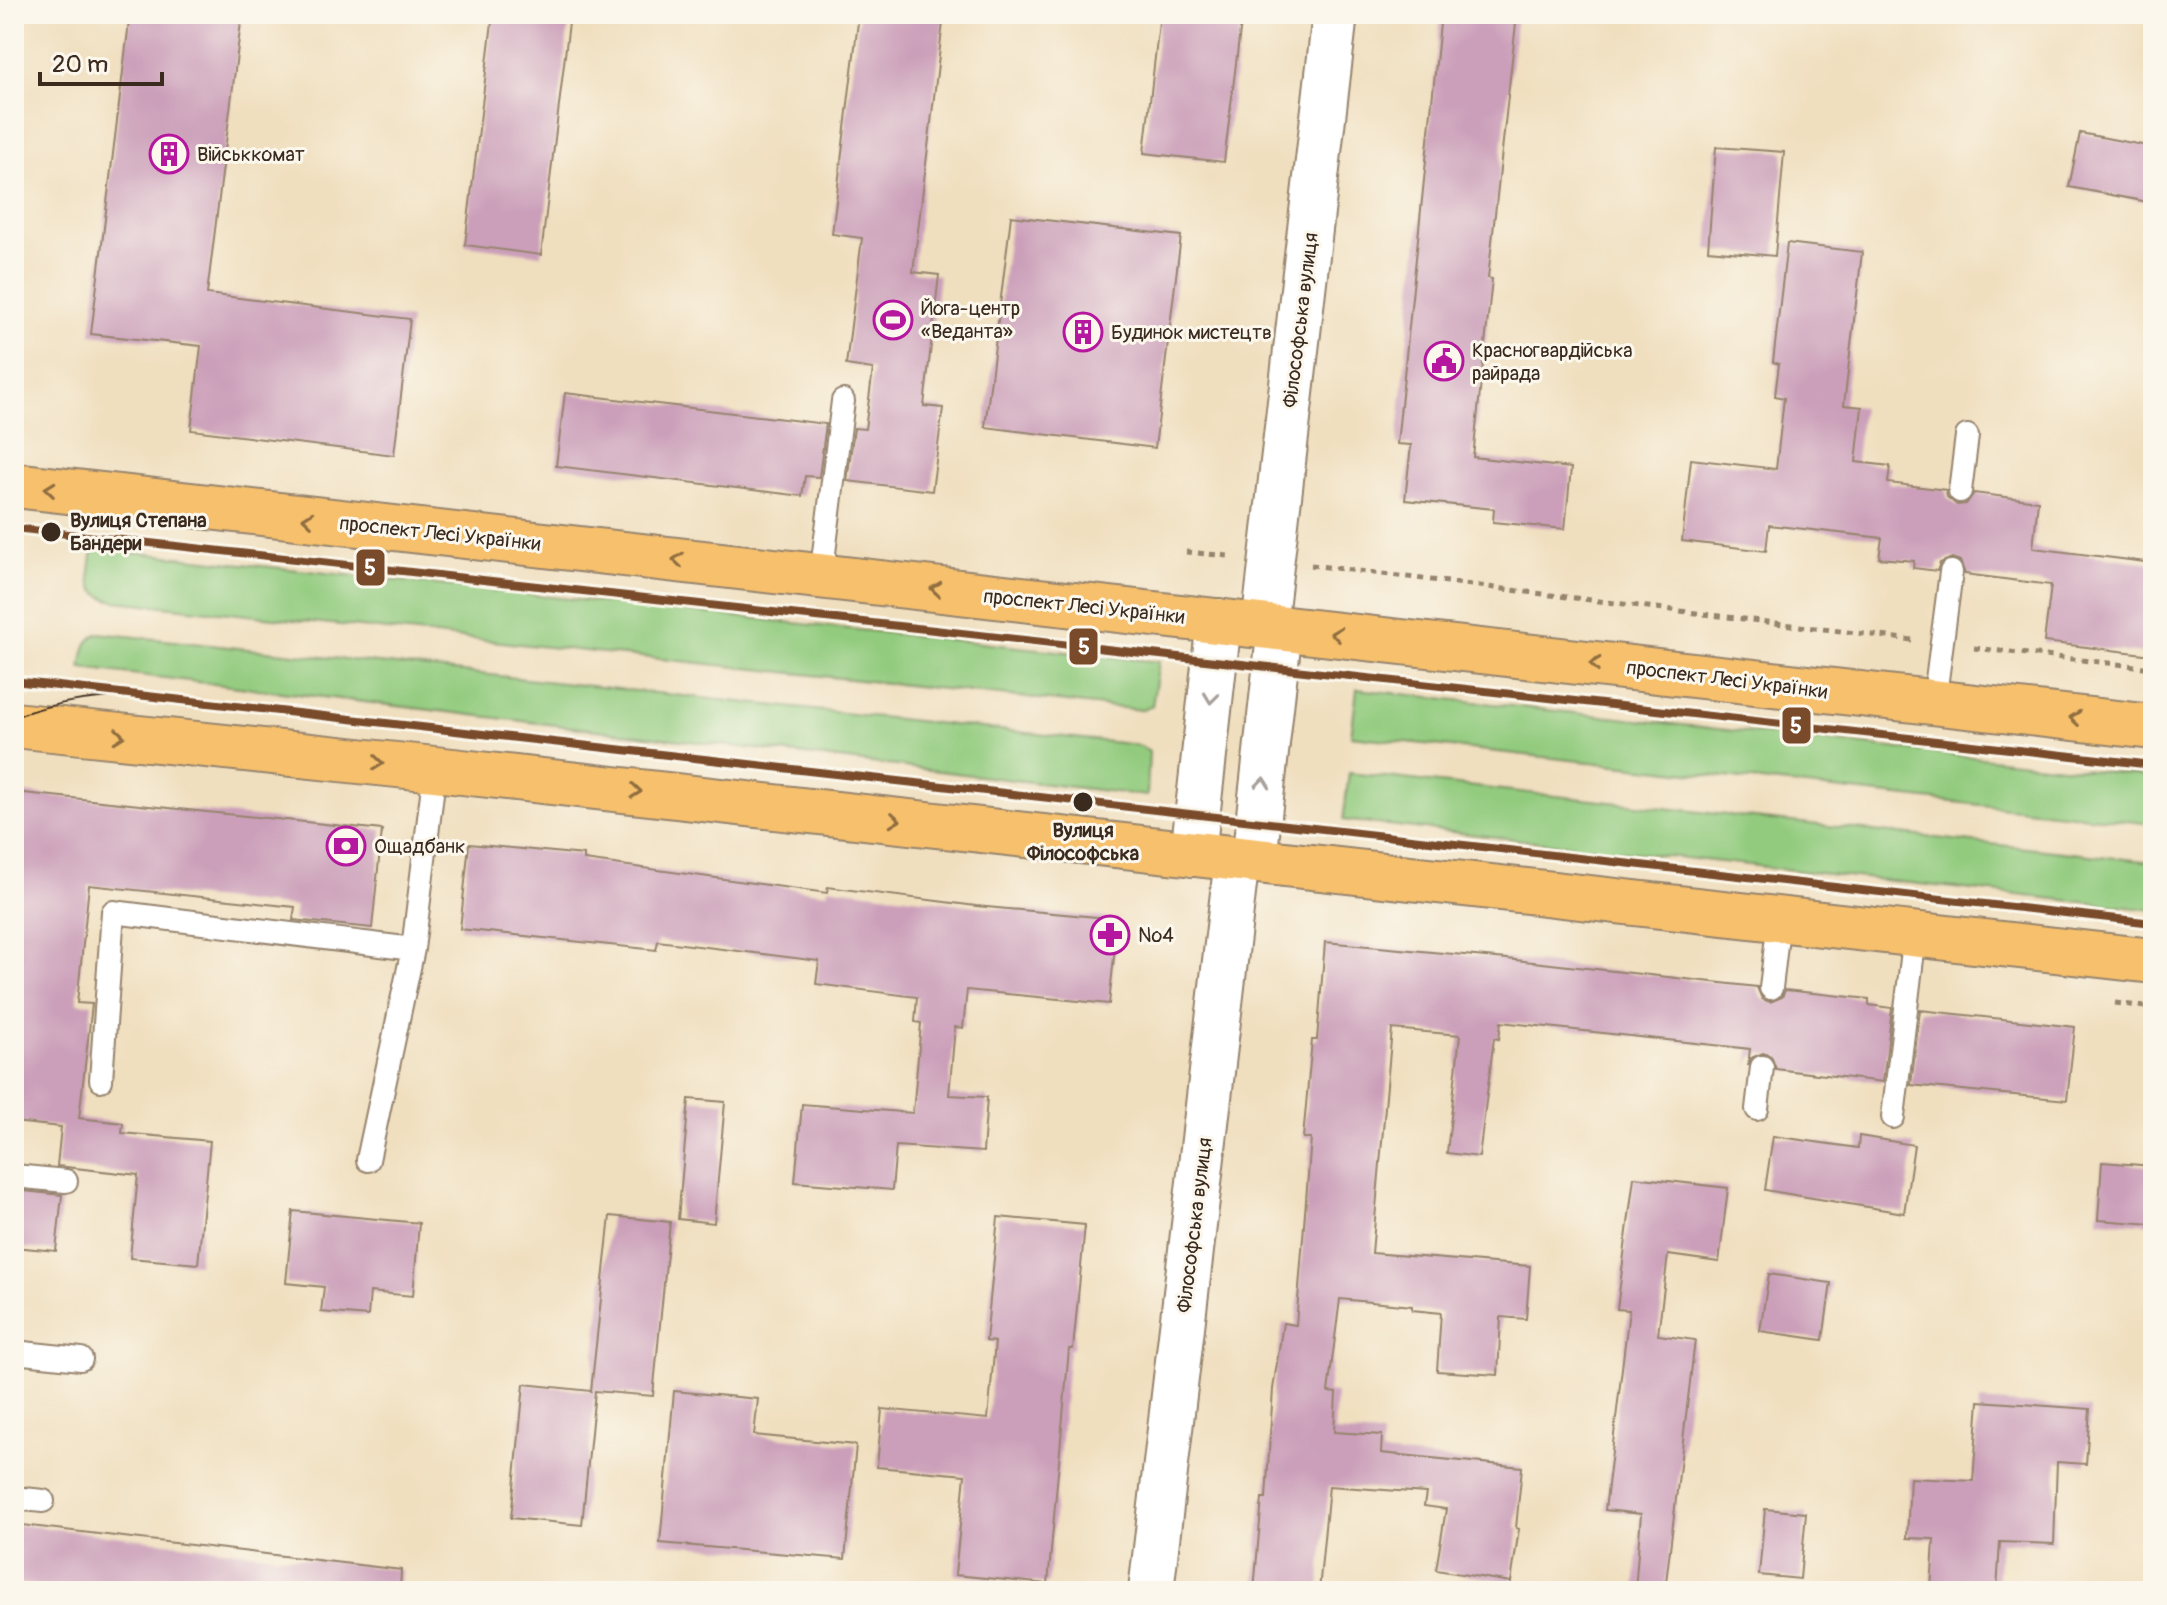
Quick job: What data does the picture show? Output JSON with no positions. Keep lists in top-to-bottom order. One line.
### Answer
{"streets":{"main road":["проспект Лесі Українки"],"street":["Філософська вулиця"]},"crossings":[["Філософська вулиця","проспект Лесі Українки"]],"places":{"building":["Військкомат","Будинок мистецтв"],"sports":["Йога-центр «Веданта»"],"public building":["Красногвардійська райрада"],"other":["Вулиця Степана Бандери","Вулиця Філософська"],"bank":["Ощадбанк"],"pharmacy":["№4"]},"lines":["transit line 5"],"scale_bar":"20 m"}
